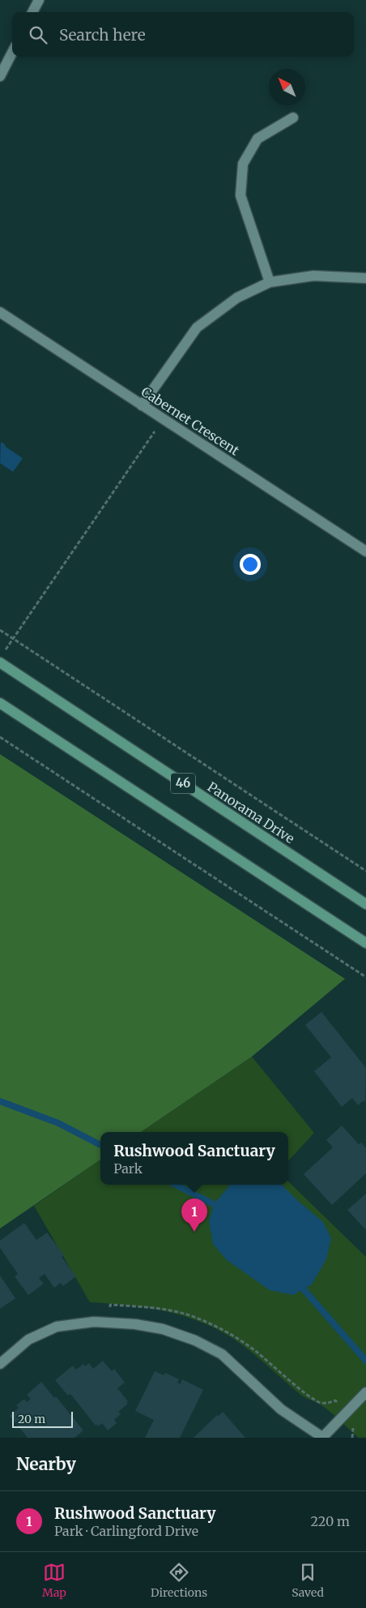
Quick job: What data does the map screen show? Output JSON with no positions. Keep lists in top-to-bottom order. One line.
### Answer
{"streets":{"main road":["46","Panorama Drive"],"street":["Cabernet Crescent"]},"scale_bar":"20 m","north":"top left","page":{"search":"Search here","popup":["Rushwood Sanctuary","Park"],"pins":"1","scale":"20 m","heading":"Nearby","list":[{"mark":"1","name":"Rushwood Sanctuary","note":"Park · Carlingford Drive","value":"220 m"}],"nav":["Map","Directions","Saved"]}}
